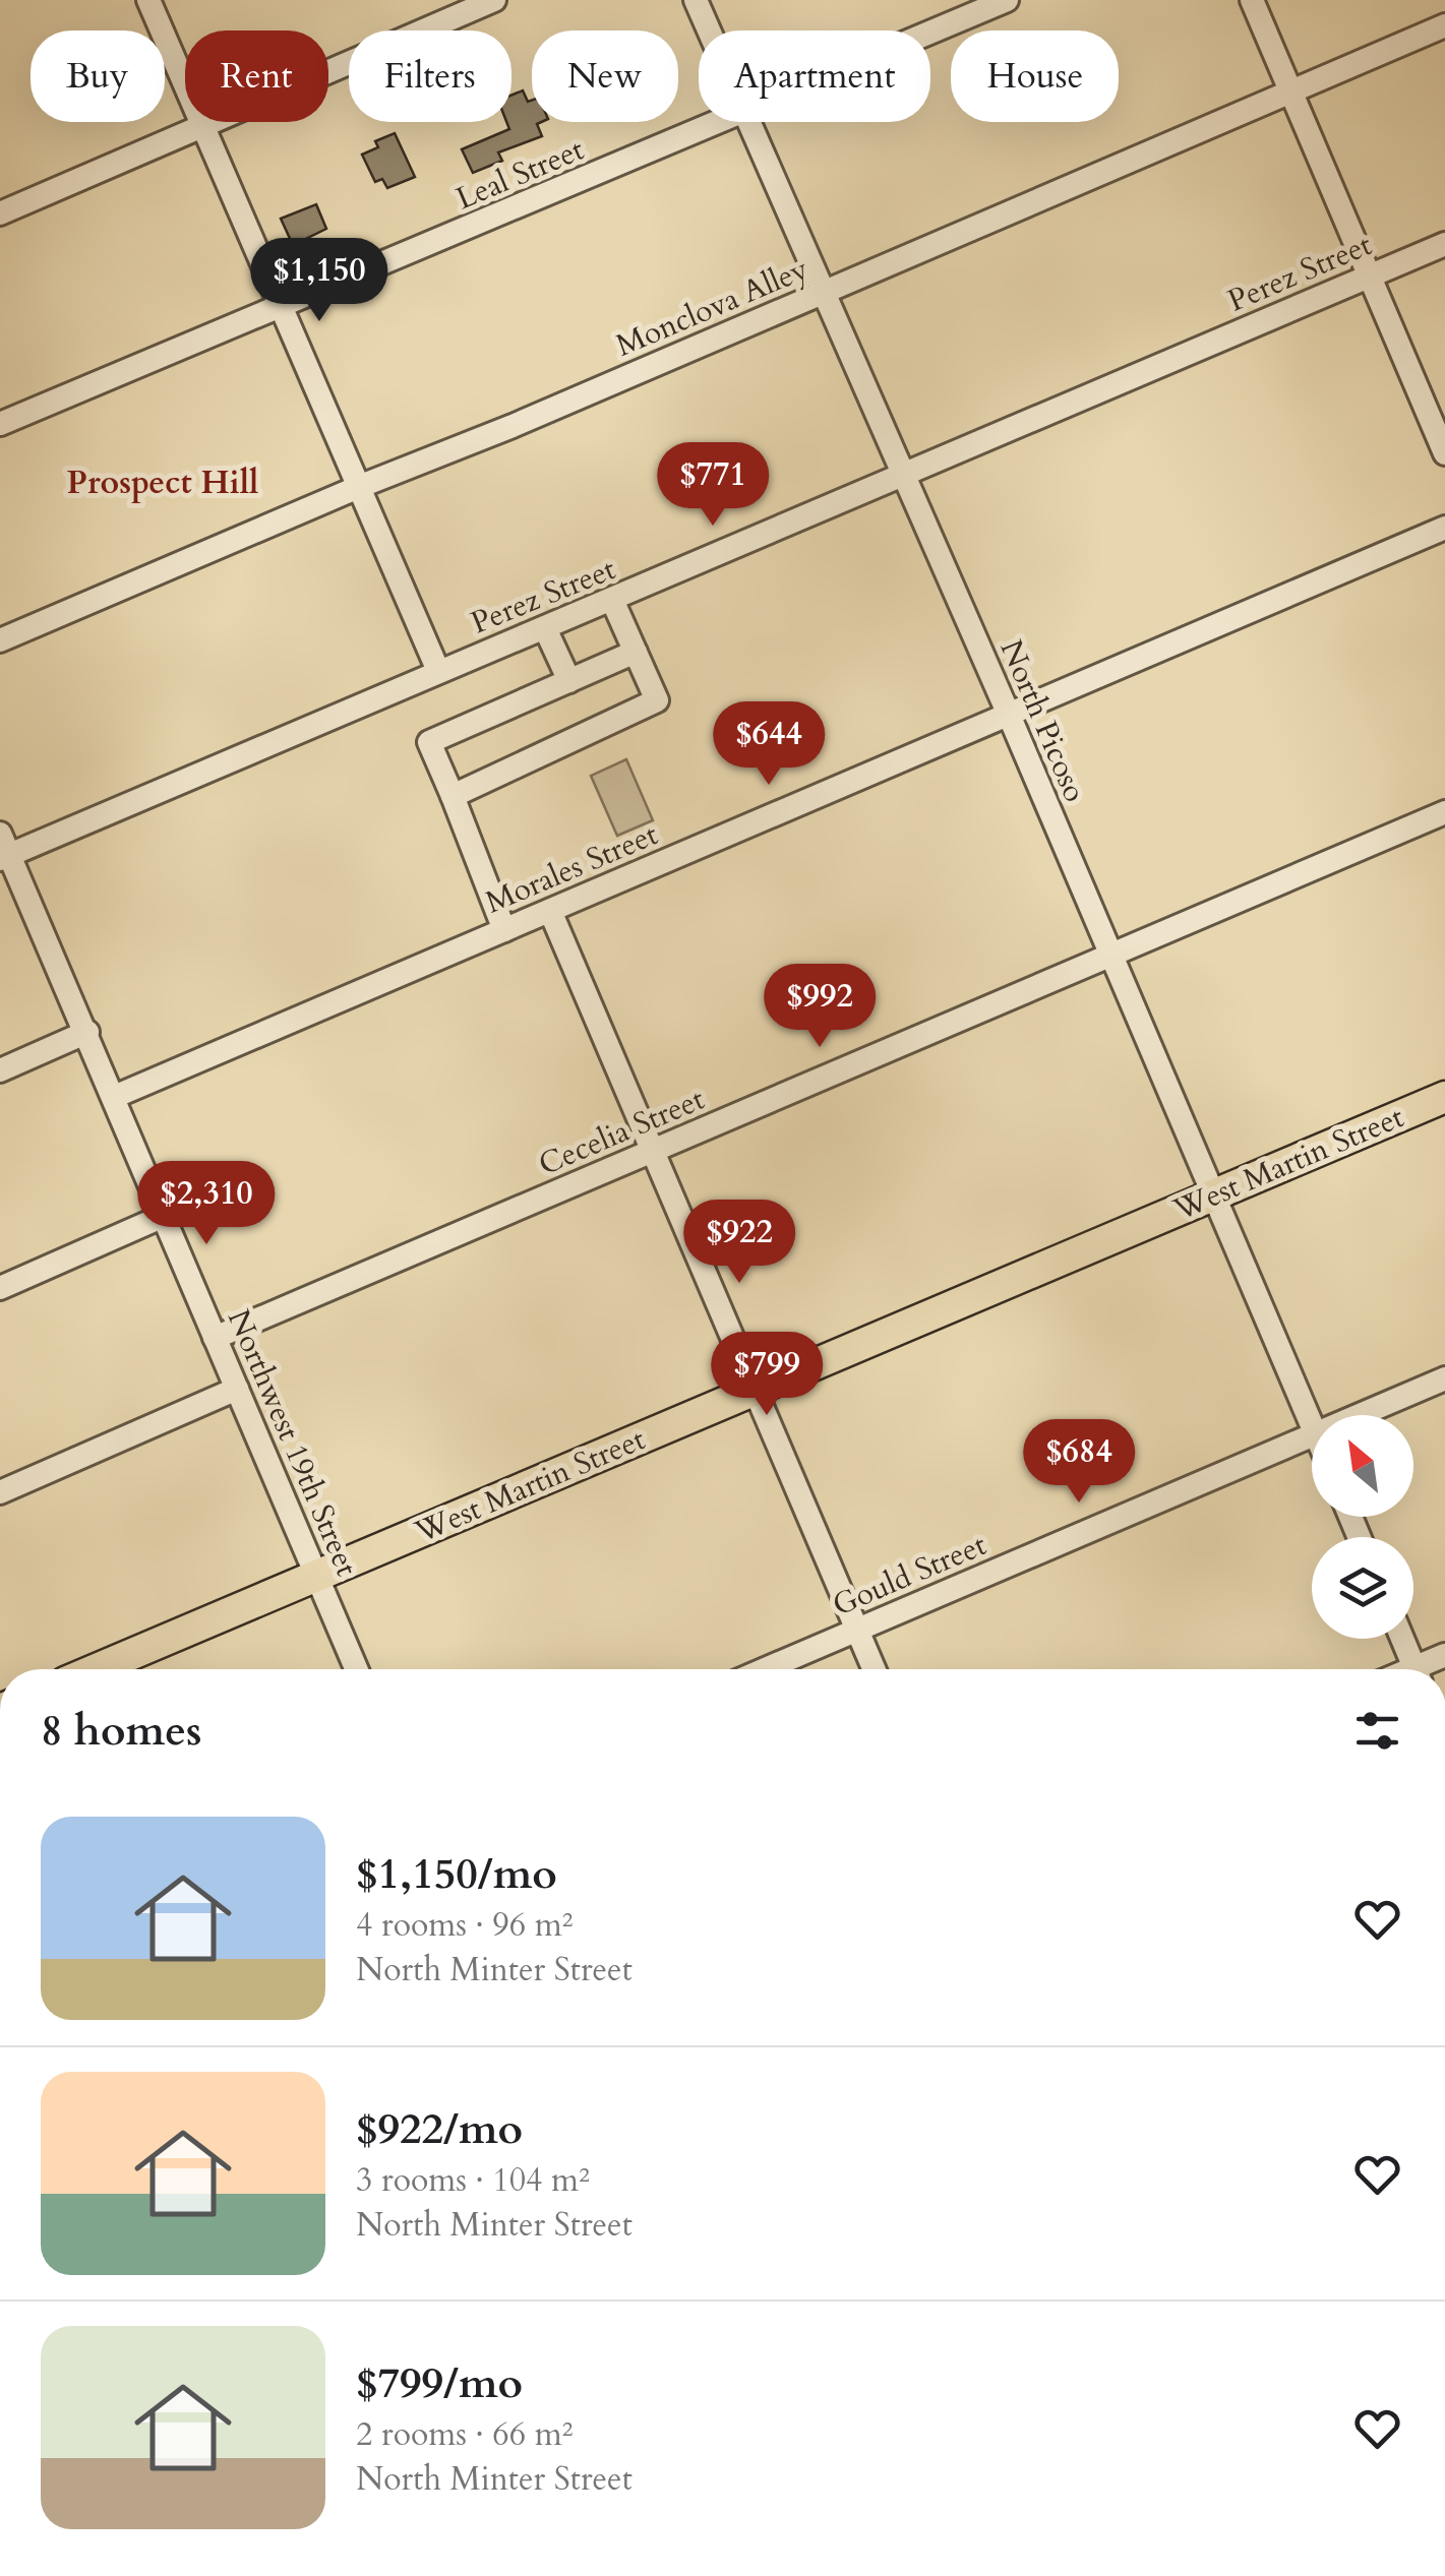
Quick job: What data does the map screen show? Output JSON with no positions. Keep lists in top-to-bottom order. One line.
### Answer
{"streets":{"main road":["West Martin Street"],"street":["Leal Street","Perez Street","Monclova Alley","North Picoso","Morales Street","Cecelia Street","Northwest 19th Street","Gould Street"]},"crossings":[["Perez Street","North Picoso"],["Perez Street","Northwest 19th Street"],["Monclova Alley","North Picoso"],["North Picoso","Morales Street"],["North Picoso","Cecelia Street"],["North Picoso","West Martin Street"],["Morales Street","Northwest 19th Street"],["Cecelia Street","Northwest 19th Street"],["West Martin Street","Northwest 19th Street"]],"districts":["Prospect Hill"],"north":"top left","page":{"chip":["Buy","Rent","Filters","New","Apartment","House"],"price":["$1,150","$771","$644","$992","$2,310","$922","$799","$684"],"heading":"8 homes","list":[{"name":"$1,150/mo","note":"4 rooms · 96 m² · North Minter Street"},{"name":"$922/mo","note":"3 rooms · 104 m² · North Minter Street"},{"name":"$799/mo","note":"2 rooms · 66 m² · North Minter Street"}]}}
